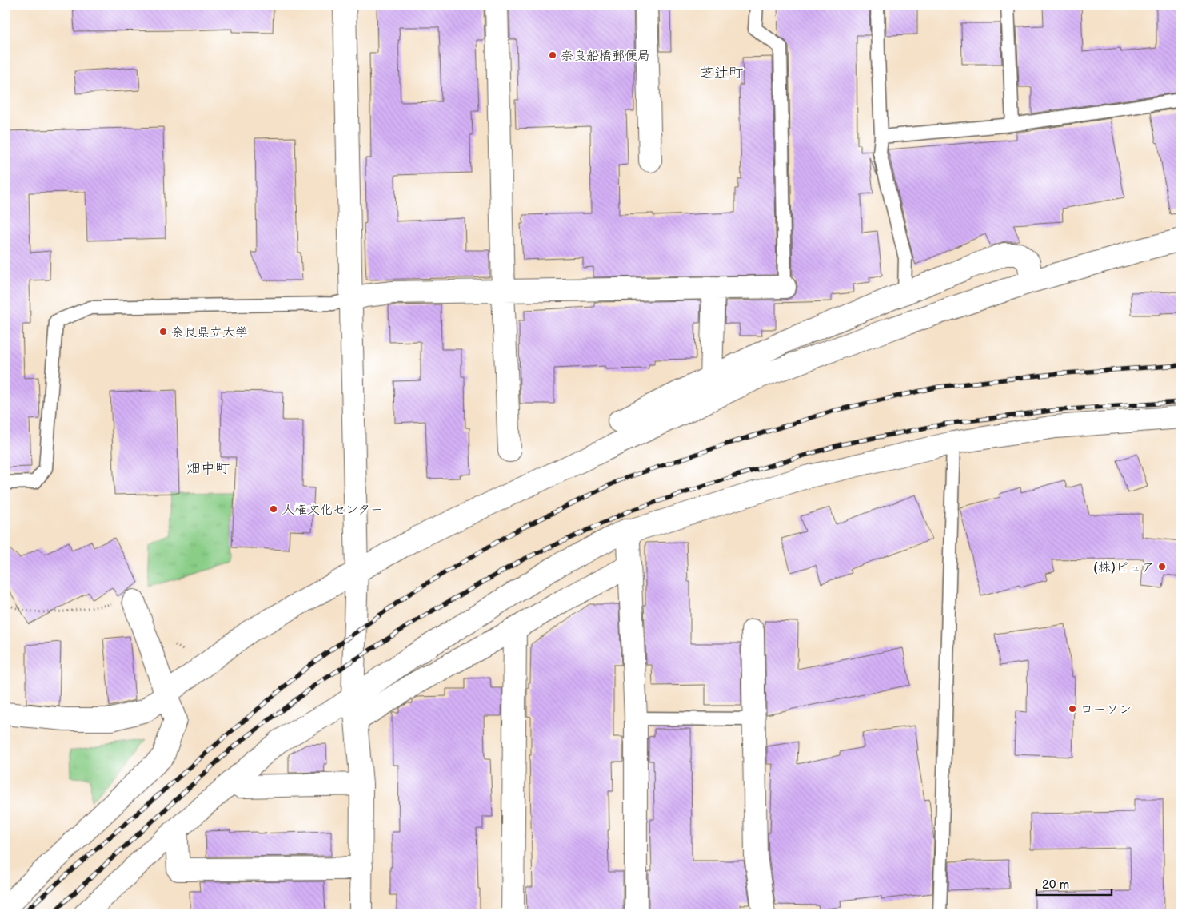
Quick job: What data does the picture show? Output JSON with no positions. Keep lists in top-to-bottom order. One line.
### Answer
{"districts":["芝辻町","畑中町"],"places":["奈良船橋郵便局","奈良県立大学","人権文化センター","(株)ピュア","ローソン"],"scale_bar":"20 m"}
